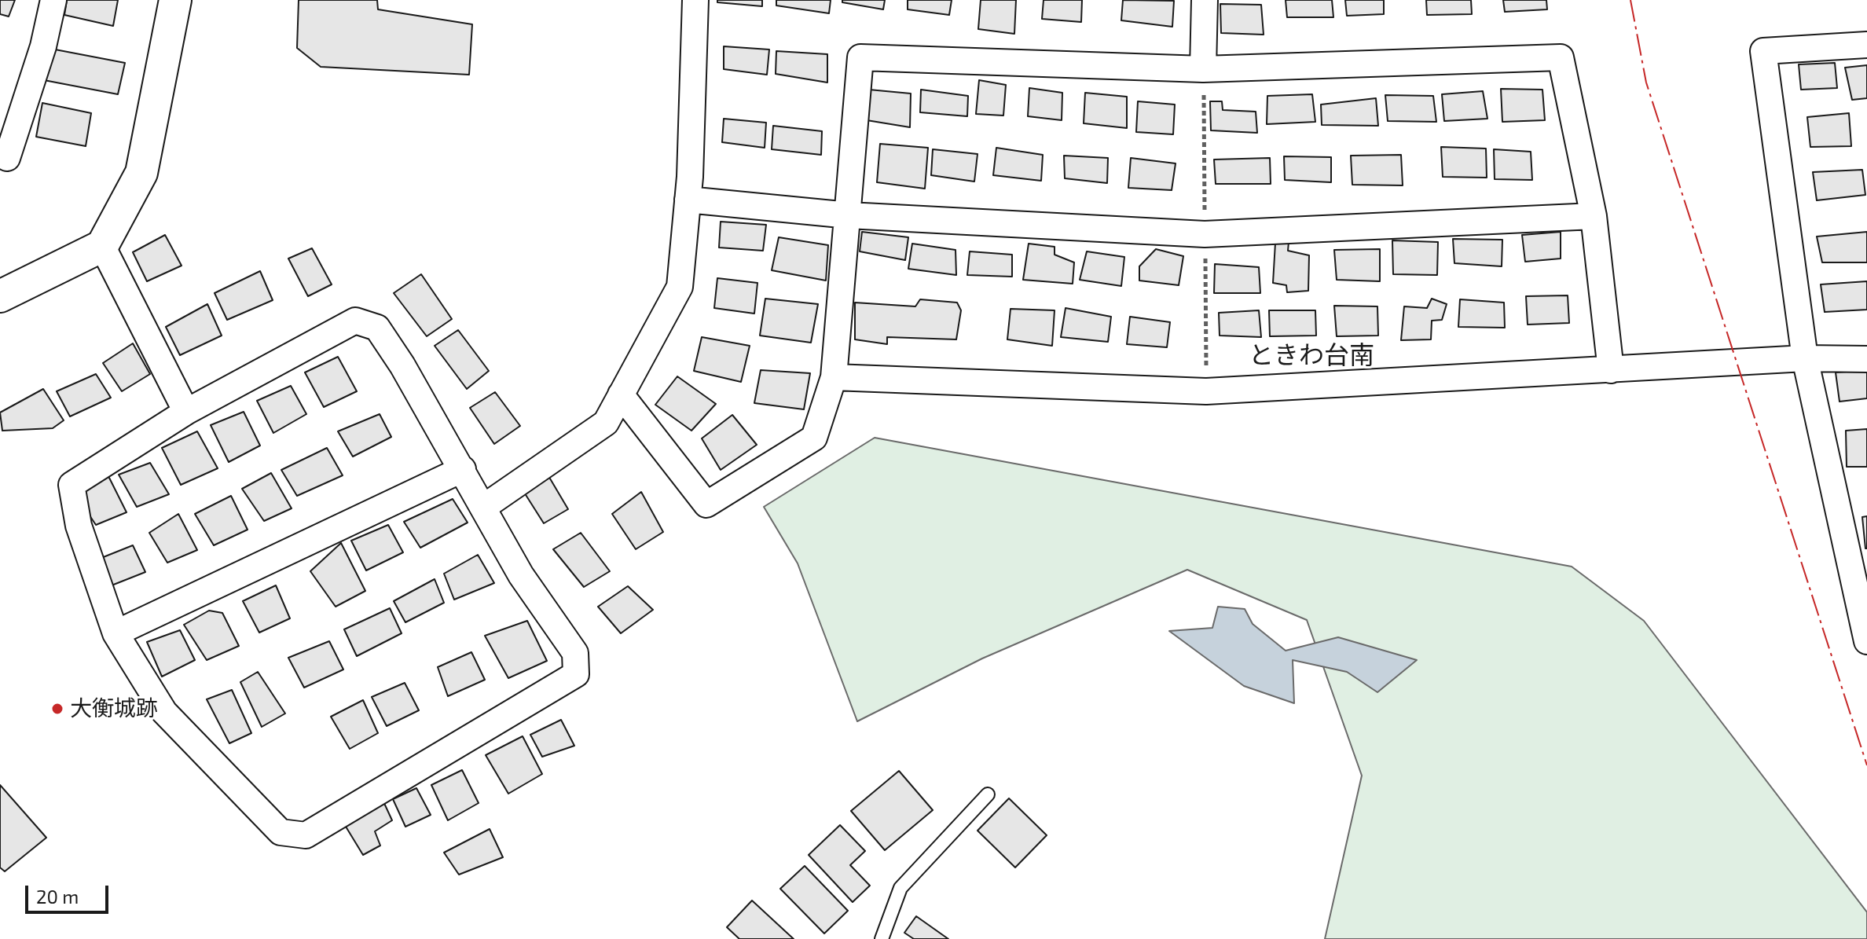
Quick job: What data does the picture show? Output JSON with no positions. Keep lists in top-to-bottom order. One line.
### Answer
{"districts":["ときわ台南"],"places":["大衡城跡"],"scale_bar":"20 m"}
